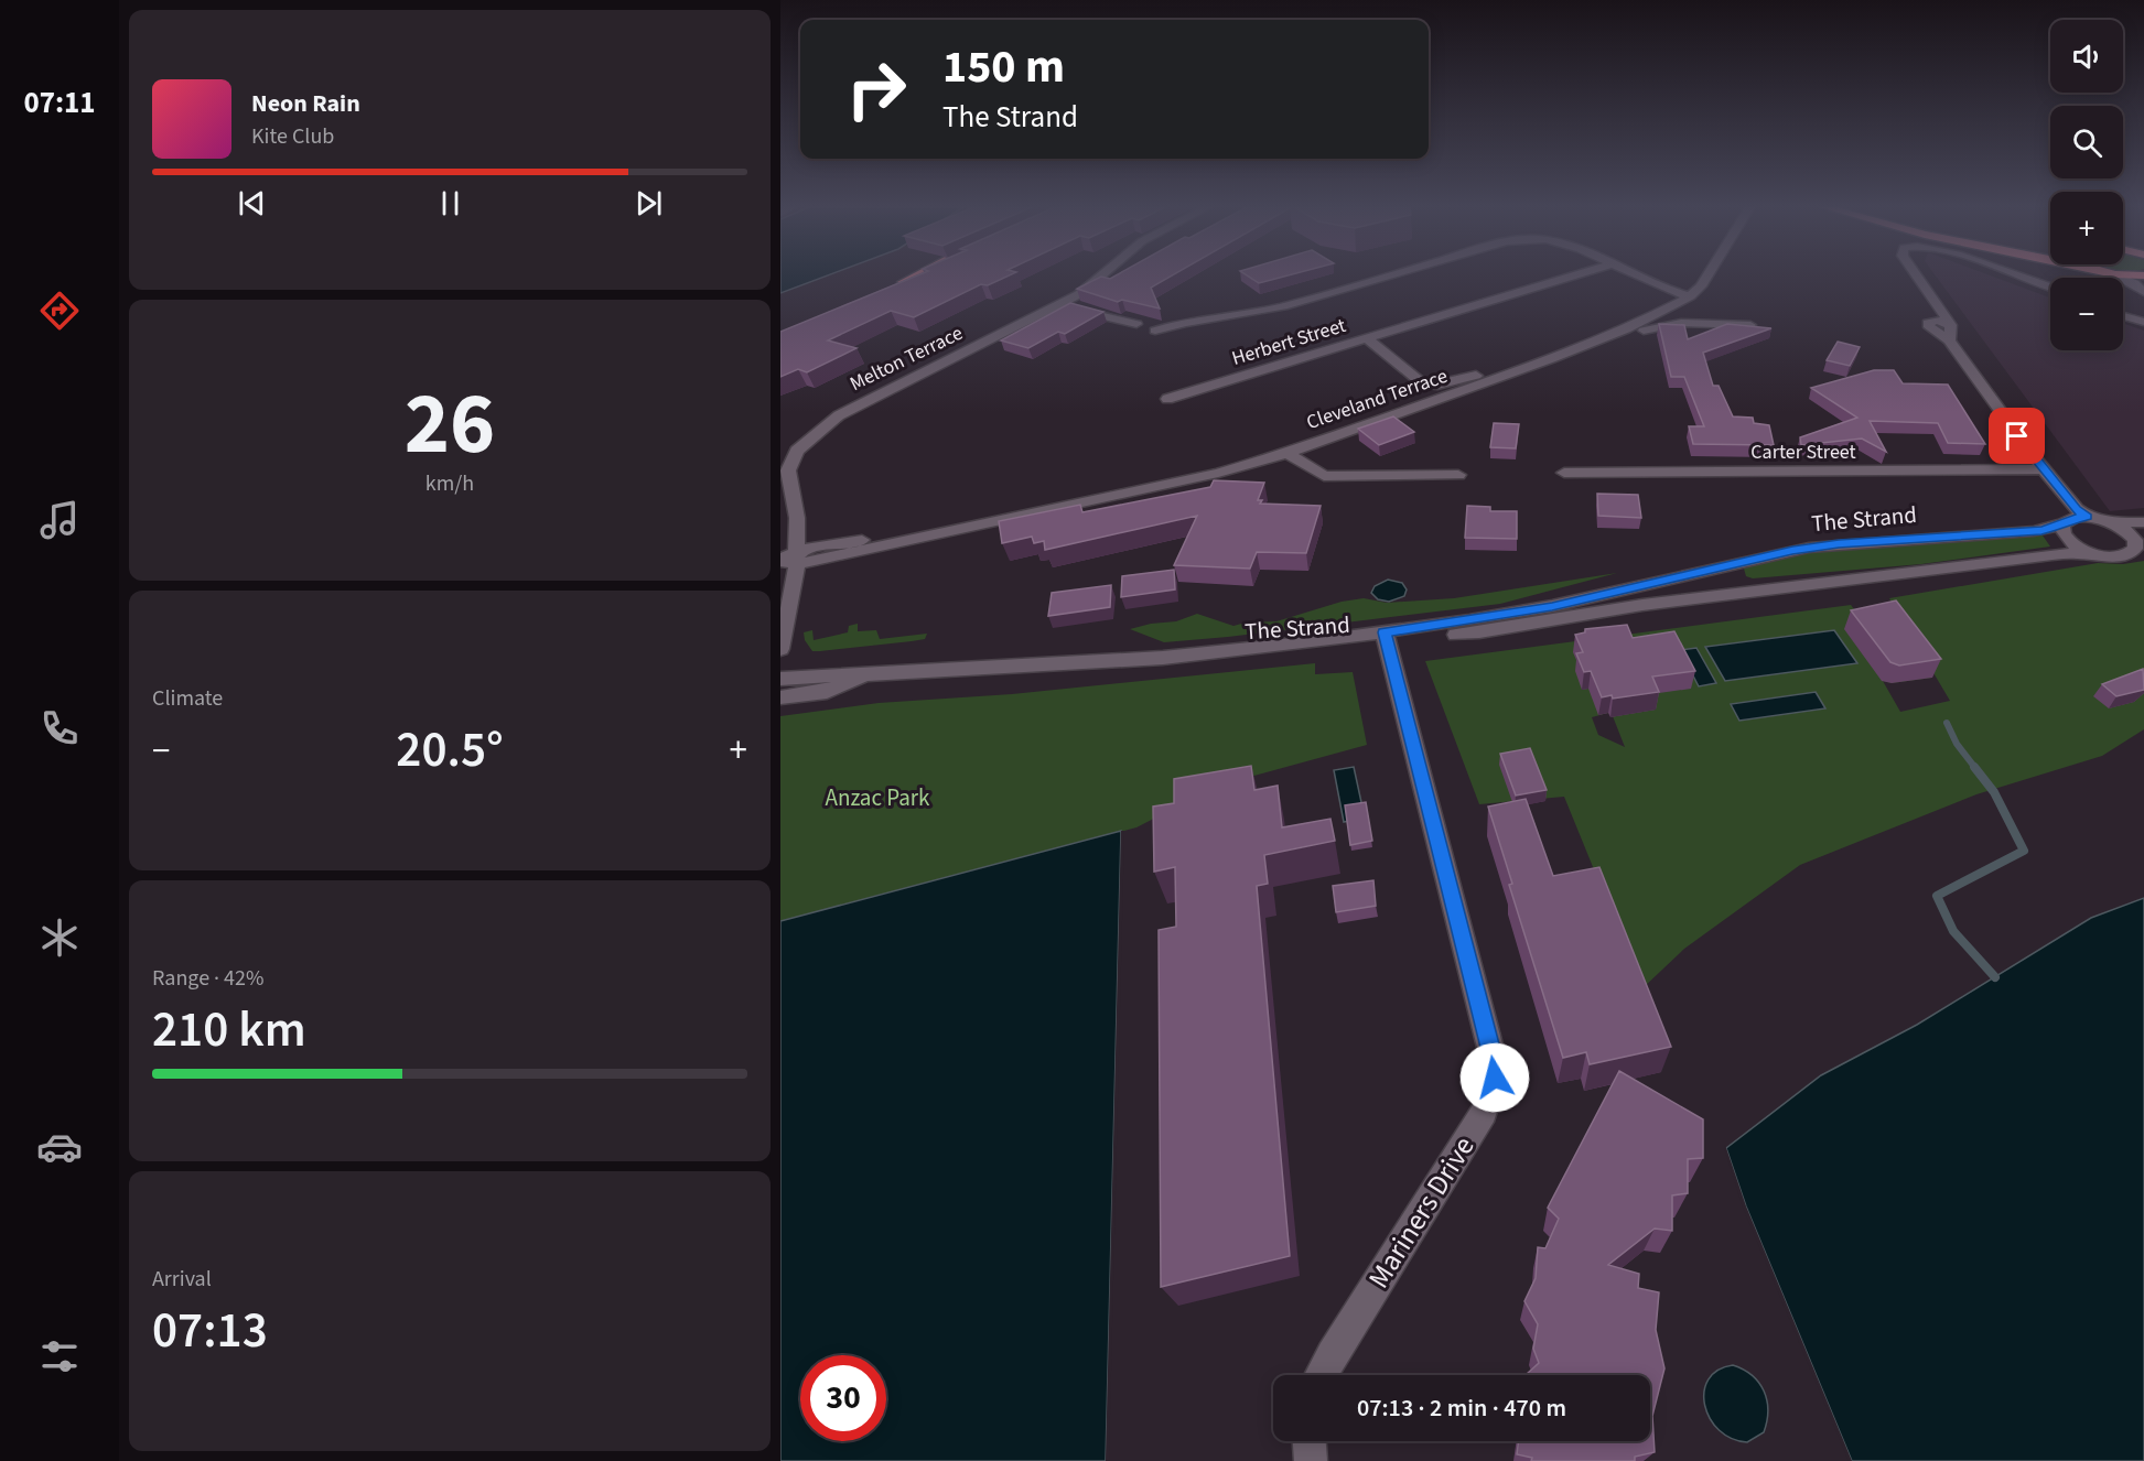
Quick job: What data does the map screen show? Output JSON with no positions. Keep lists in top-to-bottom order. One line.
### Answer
{"streets":{"street":["Herbert Street","Melton Terrace","Cleveland Terrace","Carter Street","The Strand","Mariners Drive"]},"crossings":[["The Strand","Mariners Drive"]],"parks":["Anzac Park"],"page":{"tabs":"07:11","map_buttons":["+","−"],"turn":["150 m","The Strand"],"song":["Neon Rain","Kite Club"],"tile":[["26","km/h"],"Climate",["Range · 42%","210 km"],["Arrival","07:13"]],"heat":["−","20.5°","+"],"limit":"30","trip":"07:13 · 2 min · 470 m"}}
